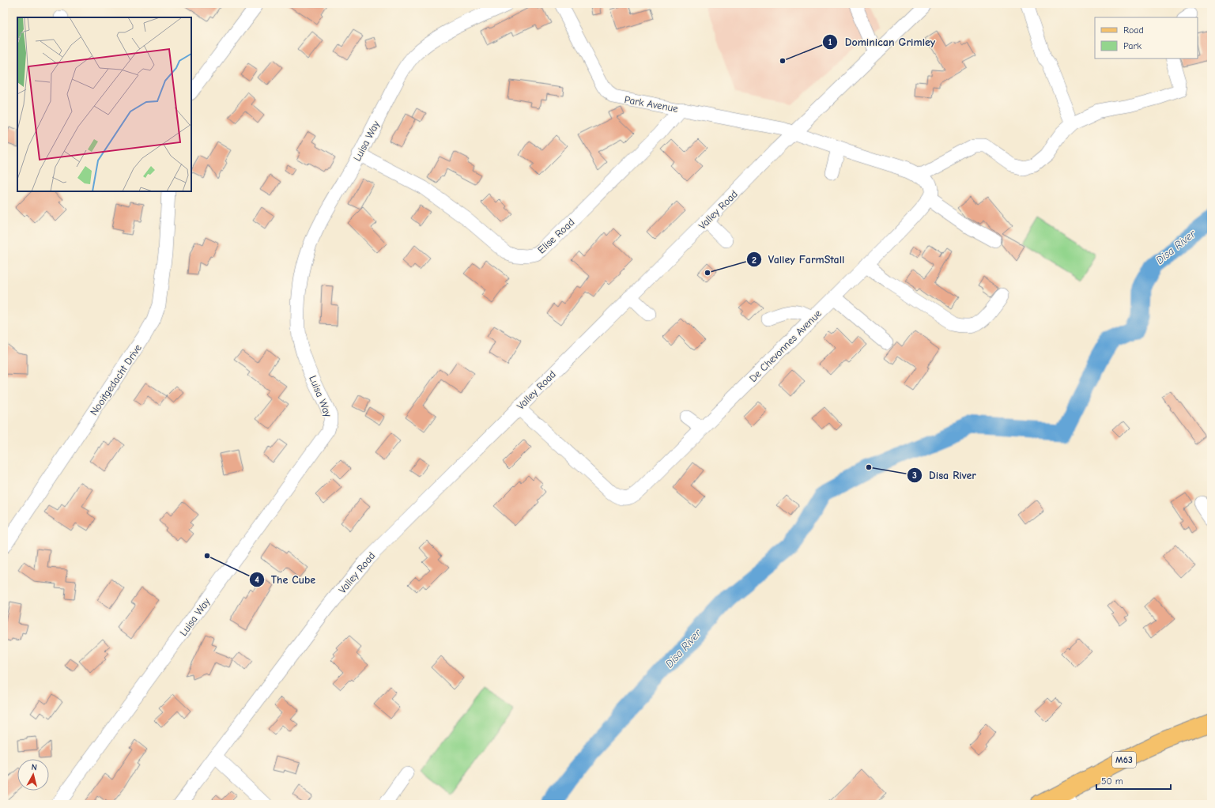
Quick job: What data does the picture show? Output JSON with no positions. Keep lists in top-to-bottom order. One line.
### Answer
{"streets":{"main road":["M63"],"street":["Park Avenue","Luisa Way","Valley Road","Elise Road","De Chevonnes Avenue","Nooitgedacht Drive"]},"crossings":[["Park Avenue","Valley Road"],["Park Avenue","Elise Road"],["Luisa Way","Elise Road"],["Valley Road","De Chevonnes Avenue"]],"water":["Disa River"],"places":["Dominican Grimley","Valley FarmStall","Disa River","The Cube"],"legend":["Road","Park"],"scale_bar":"50 m","north":"top"}
